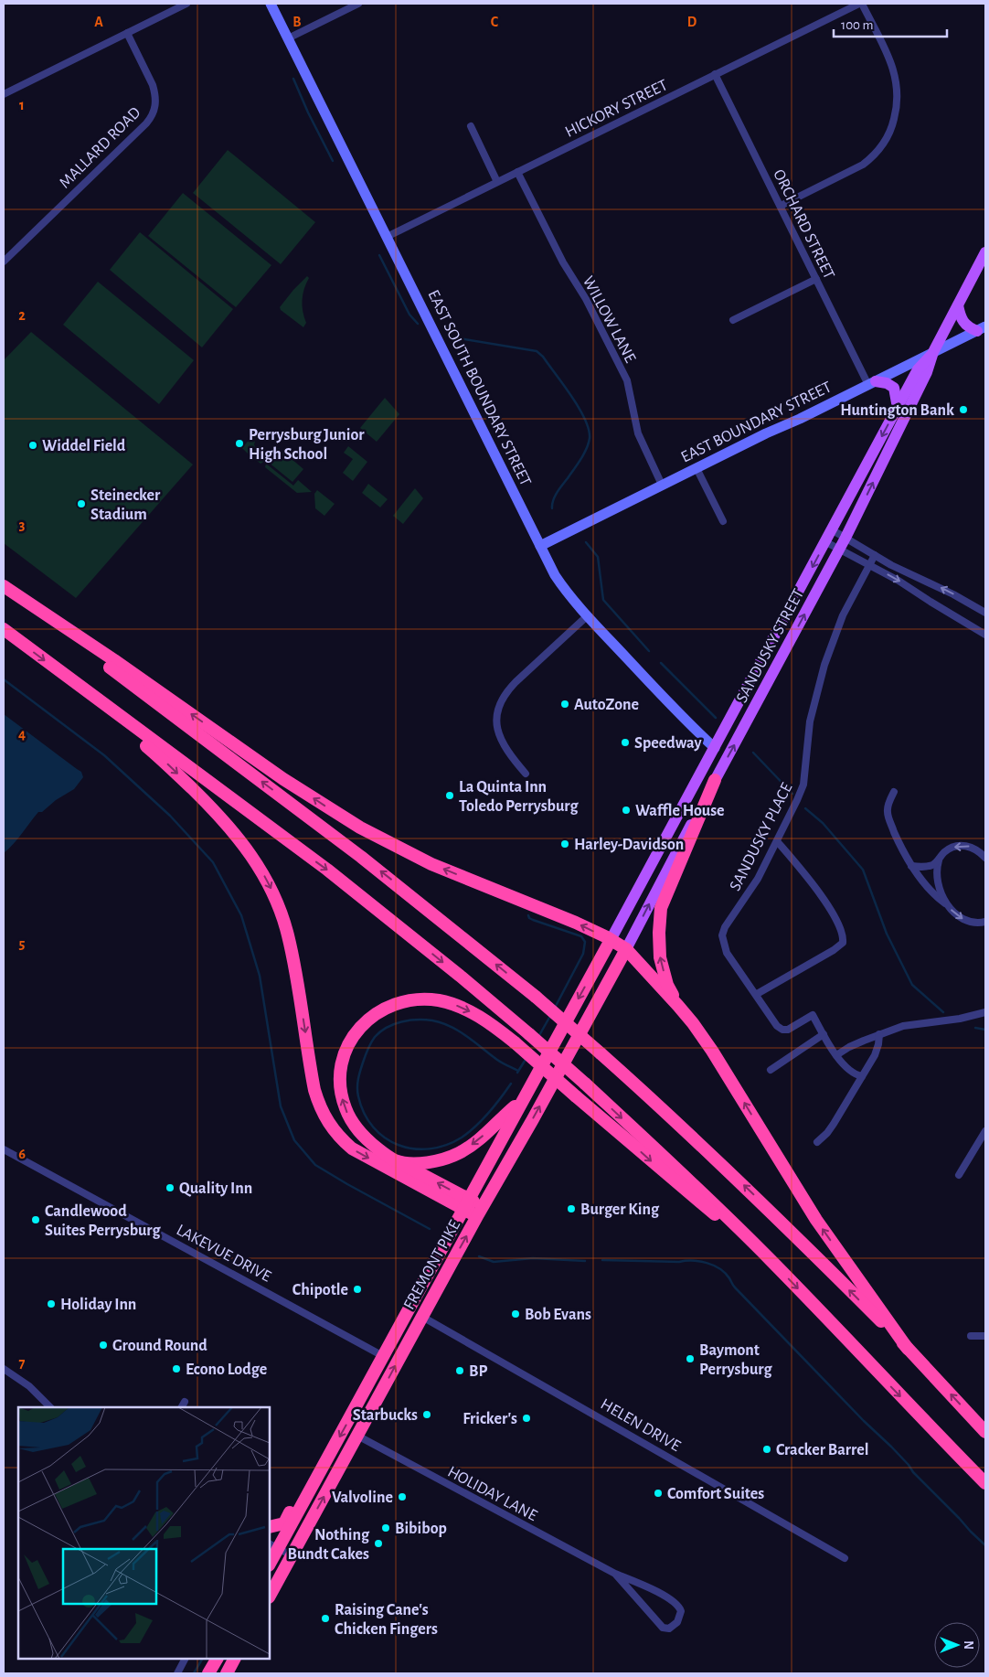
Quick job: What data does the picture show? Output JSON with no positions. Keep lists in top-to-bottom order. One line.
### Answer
{"streets":{"highway":["FREMONT PIKE"],"main road":["SANDUSKY STREET"],"street":["HICKORY STREET","MALLARD ROAD","ORCHARD STREET","WILLOW LANE","EAST SOUTH BOUNDARY STREET","EAST BOUNDARY STREET","SANDUSKY PLACE","LAKEVUE DRIVE","HELEN DRIVE","HOLIDAY LANE"]},"crossings":[["HICKORY STREET","ORCHARD STREET"],["HICKORY STREET","WILLOW LANE"],["HICKORY STREET","EAST SOUTH BOUNDARY STREET"],["ORCHARD STREET","EAST BOUNDARY STREET"],["WILLOW LANE","EAST BOUNDARY STREET"],["EAST SOUTH BOUNDARY STREET","EAST BOUNDARY STREET"],["EAST SOUTH BOUNDARY STREET","SANDUSKY STREET"],["EAST BOUNDARY STREET","SANDUSKY STREET"],["SANDUSKY STREET","FREMONT PIKE"],["LAKEVUE DRIVE","FREMONT PIKE"],["FREMONT PIKE","HELEN DRIVE"],["FREMONT PIKE","HOLIDAY LANE"]],"places":["Huntington Bank","Perrysburg Junior High School","Widdel Field","Steinecker Stadium","AutoZone","Speedway","La Quinta Inn Toledo Perrysburg","Waffle House","Harley-Davidson","Quality Inn","Burger King","Candlewood Suites Perrysburg","Chipotle","Holiday Inn","Bob Evans","Ground Round","Baymont Perrysburg","Econo Lodge","BP","Starbucks","Fricker's","Cracker Barrel","Comfort Suites","Valvoline","Bibibop","Nothing Bundt Cakes","Raising Cane's Chicken Fingers"],"scale_bar":"100 m","north":"right","grid":{"columns":["A","B","C","D"],"rows":["1","2","3","4","5","6","7"]}}
